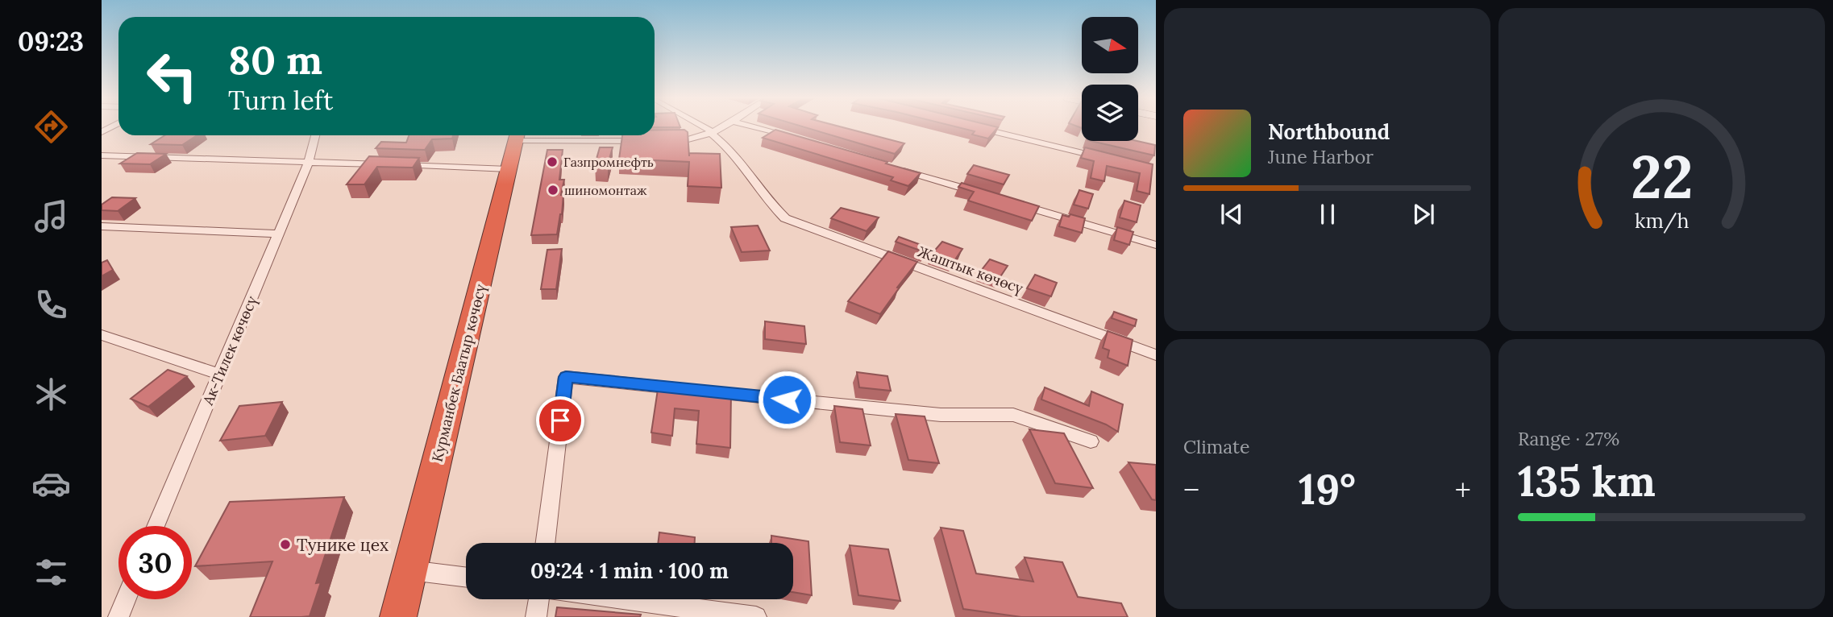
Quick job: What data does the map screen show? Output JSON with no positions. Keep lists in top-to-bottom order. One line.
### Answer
{"streets":{"highway":["Курманбек Баатыр көчөсү"],"street":["Жаштык көчөсү","Ак-Тилек көчөсү"]},"places":["Газпромнефть","шиномонтаж","Тунике цех"],"north":"right","page":{"tabs":"09:23","turn":["80 m","Turn left"],"song":["Northbound","June Harbor"],"tile":["Climate",["Range · 27%","135 km"]],"heat":["−","19°","+"],"limit":"30","trip":"09:24 · 1 min · 100 m","gauge":["22","km/h"]}}
